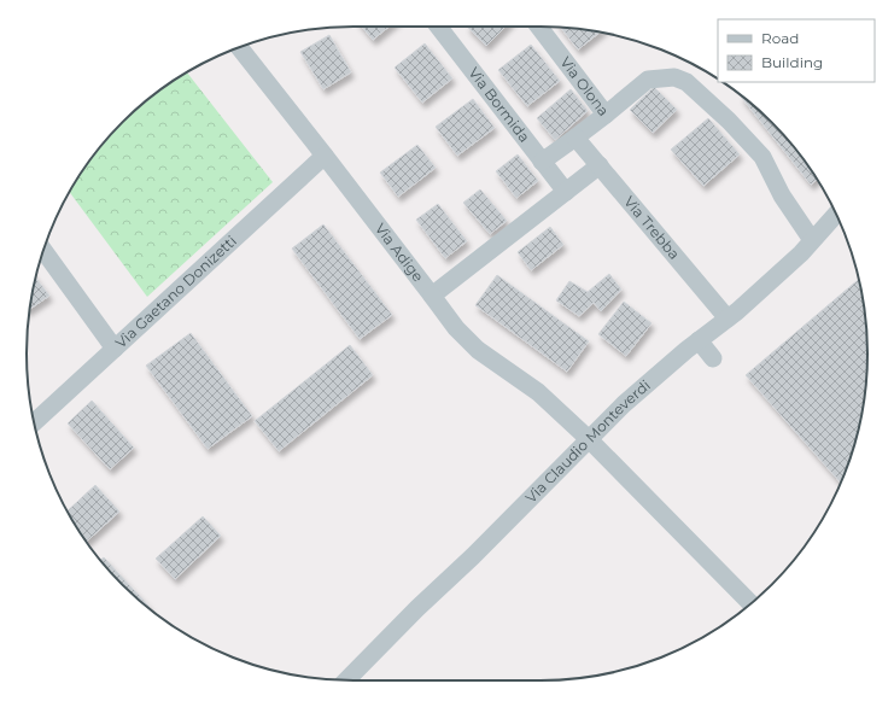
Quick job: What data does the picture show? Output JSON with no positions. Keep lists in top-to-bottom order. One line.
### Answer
{"streets":{"street":["Via Olona","Via Bormida","Via Trebba","Via Adige","Via Gaetano Donizetti","Via Claudio Monteverdi"]},"crossings":[["Via Olona","Via Bormida"],["Via Olona","Via Trebba"],["Via Bormida","Via Adige"],["Via Trebba","Via Adige"],["Via Trebba","Via Claudio Monteverdi"],["Via Adige","Via Gaetano Donizetti"]],"legend":["Road","Building"]}
